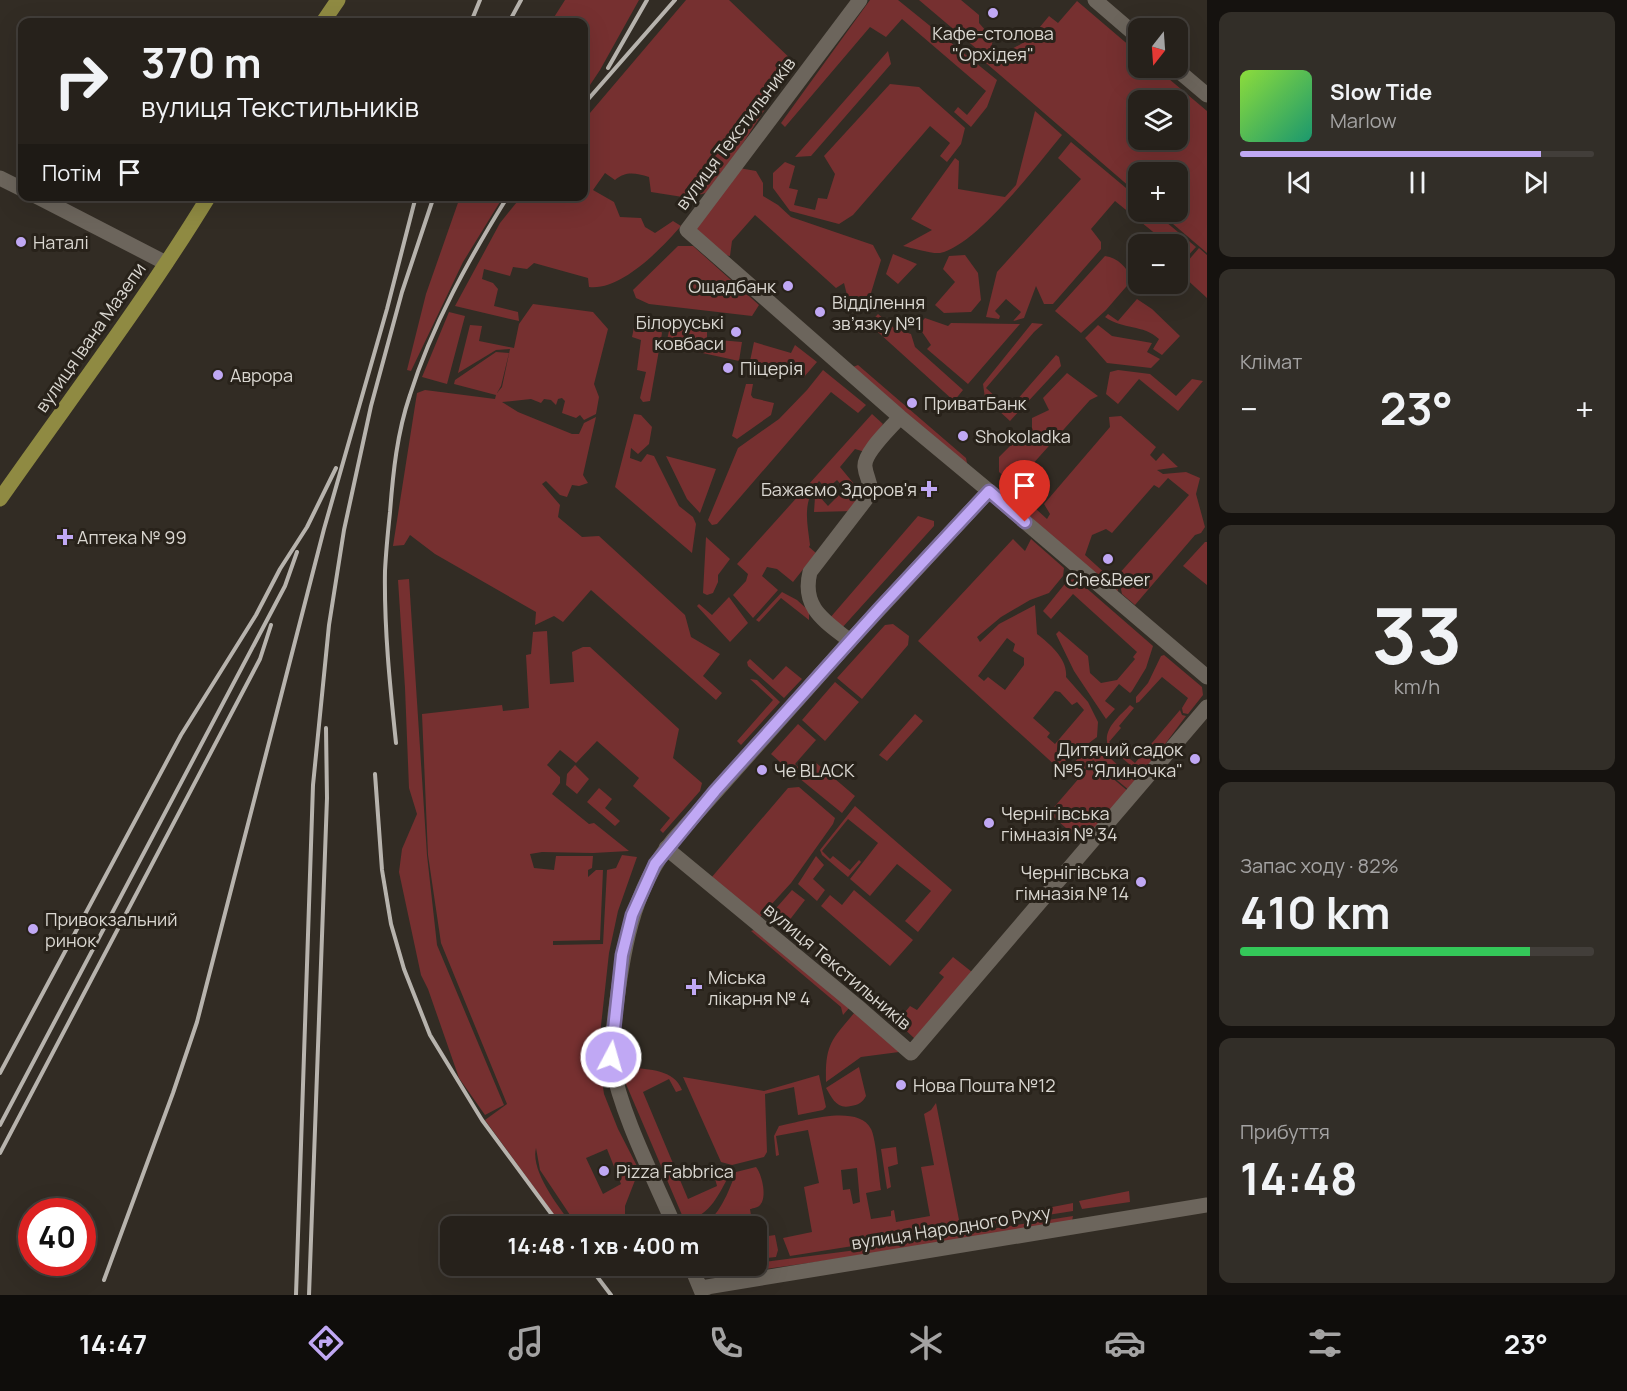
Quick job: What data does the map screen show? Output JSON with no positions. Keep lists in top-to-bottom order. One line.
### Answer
{"streets":{"main road":["вулиця Івана Мазепи"],"street":["вулиця Текстильників","вулиця Народного Руху"]},"places":{"other":["Кафе-столова \"Орхідея\"","Наталі","Ощадбанк","Відділення зв’язку №1","Білоруські ковбаси","Піцерія","Аврора","ПриватБанк","Shokoladka","Che&Beer","Дитячий садок №5 \"Ялиночка\"","Че BLACK","Чернігівська гімназія № 34","Чернігівська гімназія № 14","Привокзальний ринок","Нова Пошта №12","Pizza Fabbrica"],"health":["Бажаємо Здоров'я","Аптека № 99","Міська лікарня № 4"]},"north":"bottom","page":{"map_buttons":["+","−"],"turn":["370 m","вулиця Текстильників"],"song":["Slow Tide","Marlow"],"then":"Потім","tile":["Клімат",["33","km/h"],["Запас ходу · 82%","410 km"],["Прибуття","14:48"]],"heat":["−","23°","+"],"limit":"40","trip":"14:48 · 1 хв · 400 m","tabs":["14:47","23°"]}}
